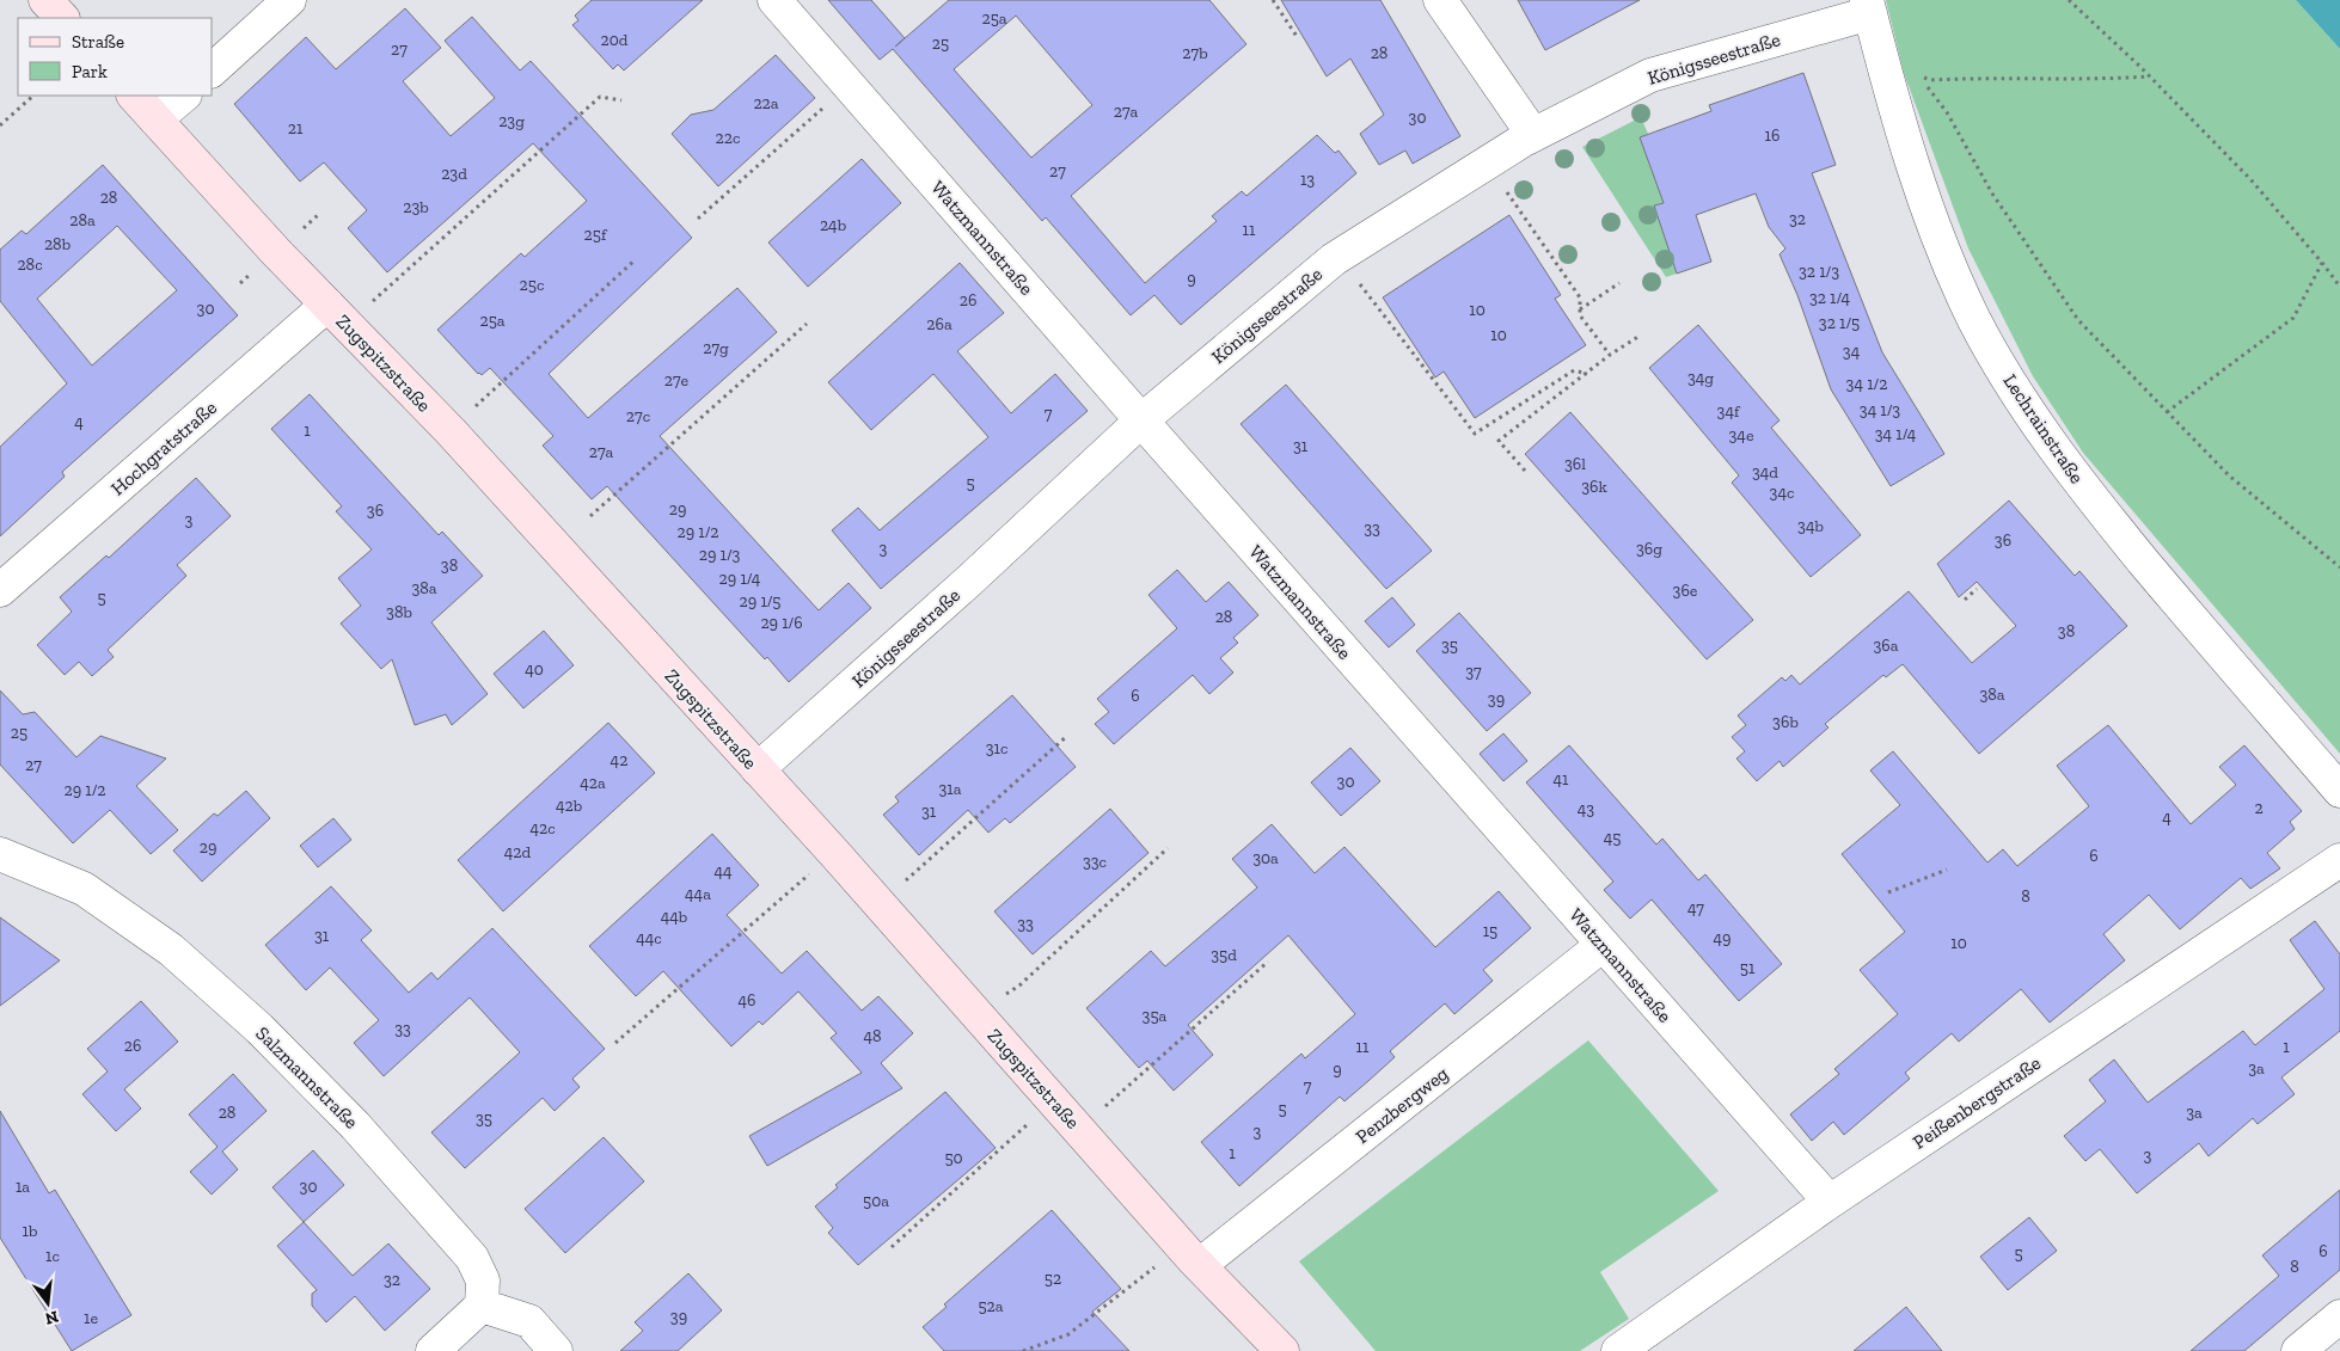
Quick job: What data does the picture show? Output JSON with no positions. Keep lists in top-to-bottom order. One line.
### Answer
{"streets":{"street":["Königsseestraße","Watzmannstraße","Zugspitzstraße","Lechrainstraße","Hochgratstraße","Salzmannstraße","Peißenbergstraße","Penzbergweg"]},"crossings":[["Königsseestraße","Watzmannstraße"],["Königsseestraße","Zugspitzstraße"],["Königsseestraße","Lechrainstraße"],["Watzmannstraße","Peißenbergstraße"],["Watzmannstraße","Penzbergweg"],["Zugspitzstraße","Hochgratstraße"],["Zugspitzstraße","Penzbergweg"]],"house_numbers":["25a","20d","25","27","27b","28","22a","27a","30","23g","21","16","22c","27","23d","13","28","23b","32","28a","24b","11","25f","28b","28c","32 1/3","9","25c","32 1/4","26","30","10","25a","32 1/5","26a","10","27g","34","34g","27e","34 1/2","34 1/3","34f","7","27c","4","1","34 1/4","34e","31","27a","36l","34d","5","36k","34c","29","36","3","34b","33","29 1/2","36","3","36g","29 1/3","38","29 1/4","38a","36e","5","29 1/5","38b","28","29 1/6","38","35","36a","40","37","38a","6","39","36b","25","31c","42","27","41","30","42a","31a","29 1/2","42b","2","43","31","4","42c","45","29","42d","6","30a","33c","44","44a","8","47","44b","33","15","31","44c","49","10","35d","51","46","35a","33","48","26","11","1","3a","9","7","5","28","3a","35","3","1","3","50","1a","30","50a","1b","6","5","1c","8","52","32","52a","39","1e"],"legend":["Straße","Park"],"north":"bottom"}
